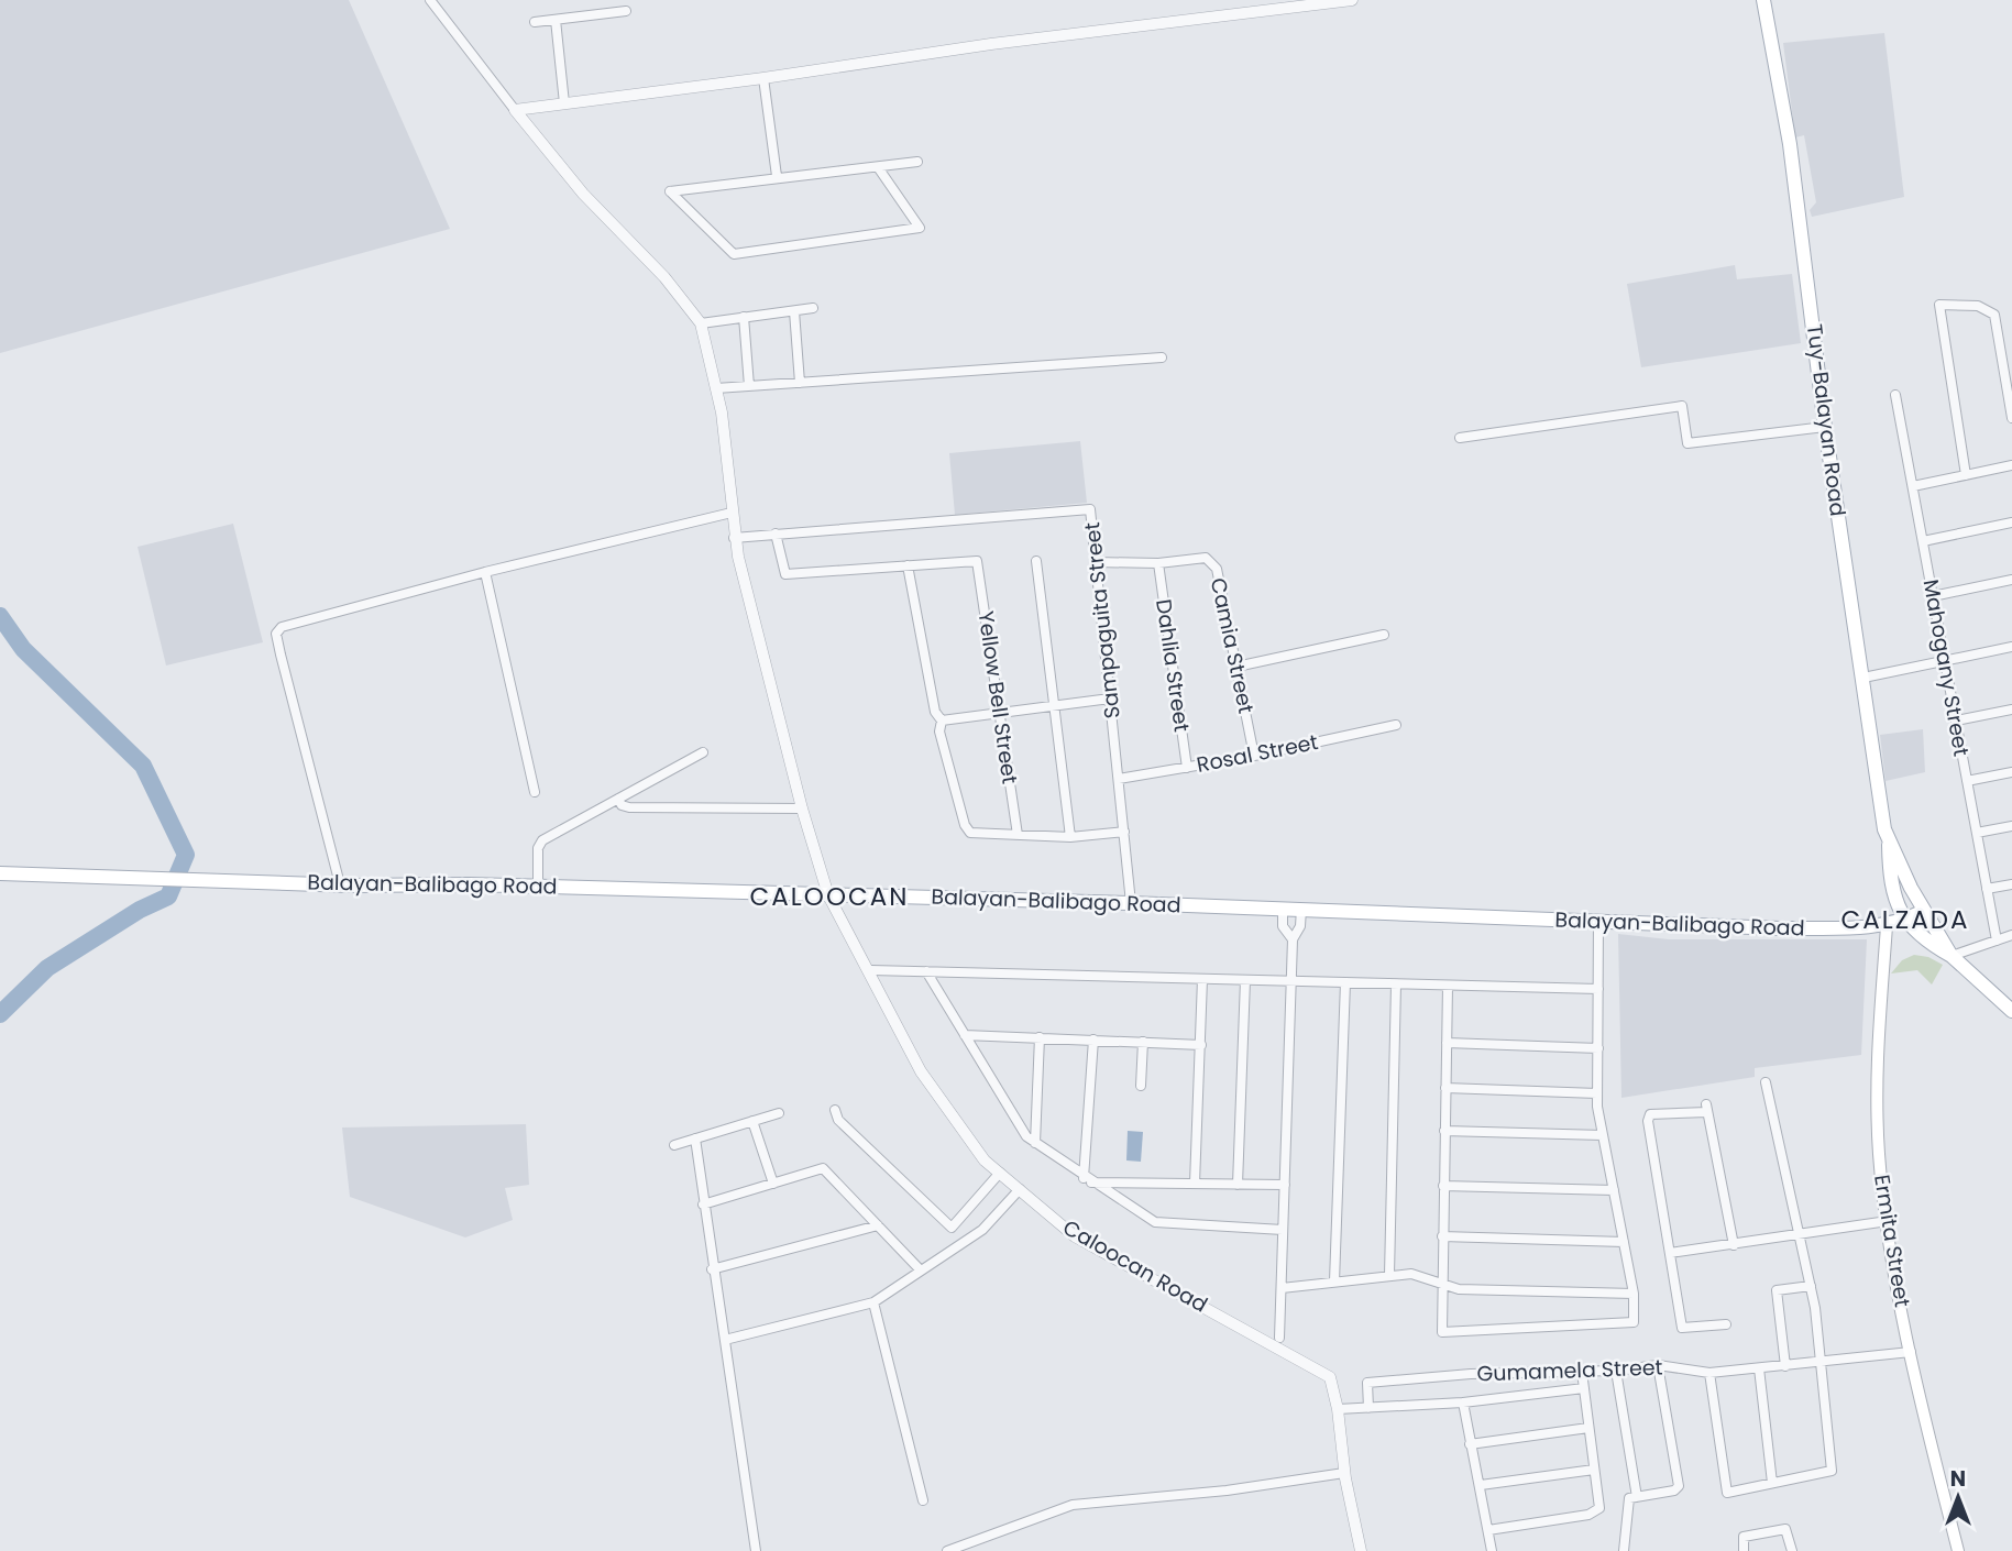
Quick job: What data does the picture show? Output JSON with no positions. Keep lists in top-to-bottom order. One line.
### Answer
{"streets":{"main road":["Tuy-Balayan Road","Balayan-Balibago Road","Ermita Street"],"street":["Sampaguita Street","Camia Street","Dahlia Street","Mahogany Street","Yellow Bell Street","Rosal Street","Caloocan Road","Gumamela Street"]},"crossings":[["Tuy-Balayan Road","Balayan-Balibago Road"],["Sampaguita Street","Camia Street"],["Sampaguita Street","Rosal Street"],["Sampaguita Street","Balayan-Balibago Road"],["Sampaguita Street","Caloocan Road"],["Camia Street","Dahlia Street"],["Camia Street","Rosal Street"],["Dahlia Street","Rosal Street"],["Balayan-Balibago Road","Ermita Street"],["Balayan-Balibago Road","Caloocan Road"],["Ermita Street","Gumamela Street"]],"districts":["CALOOCAN","CALZADA"],"north":"top"}
